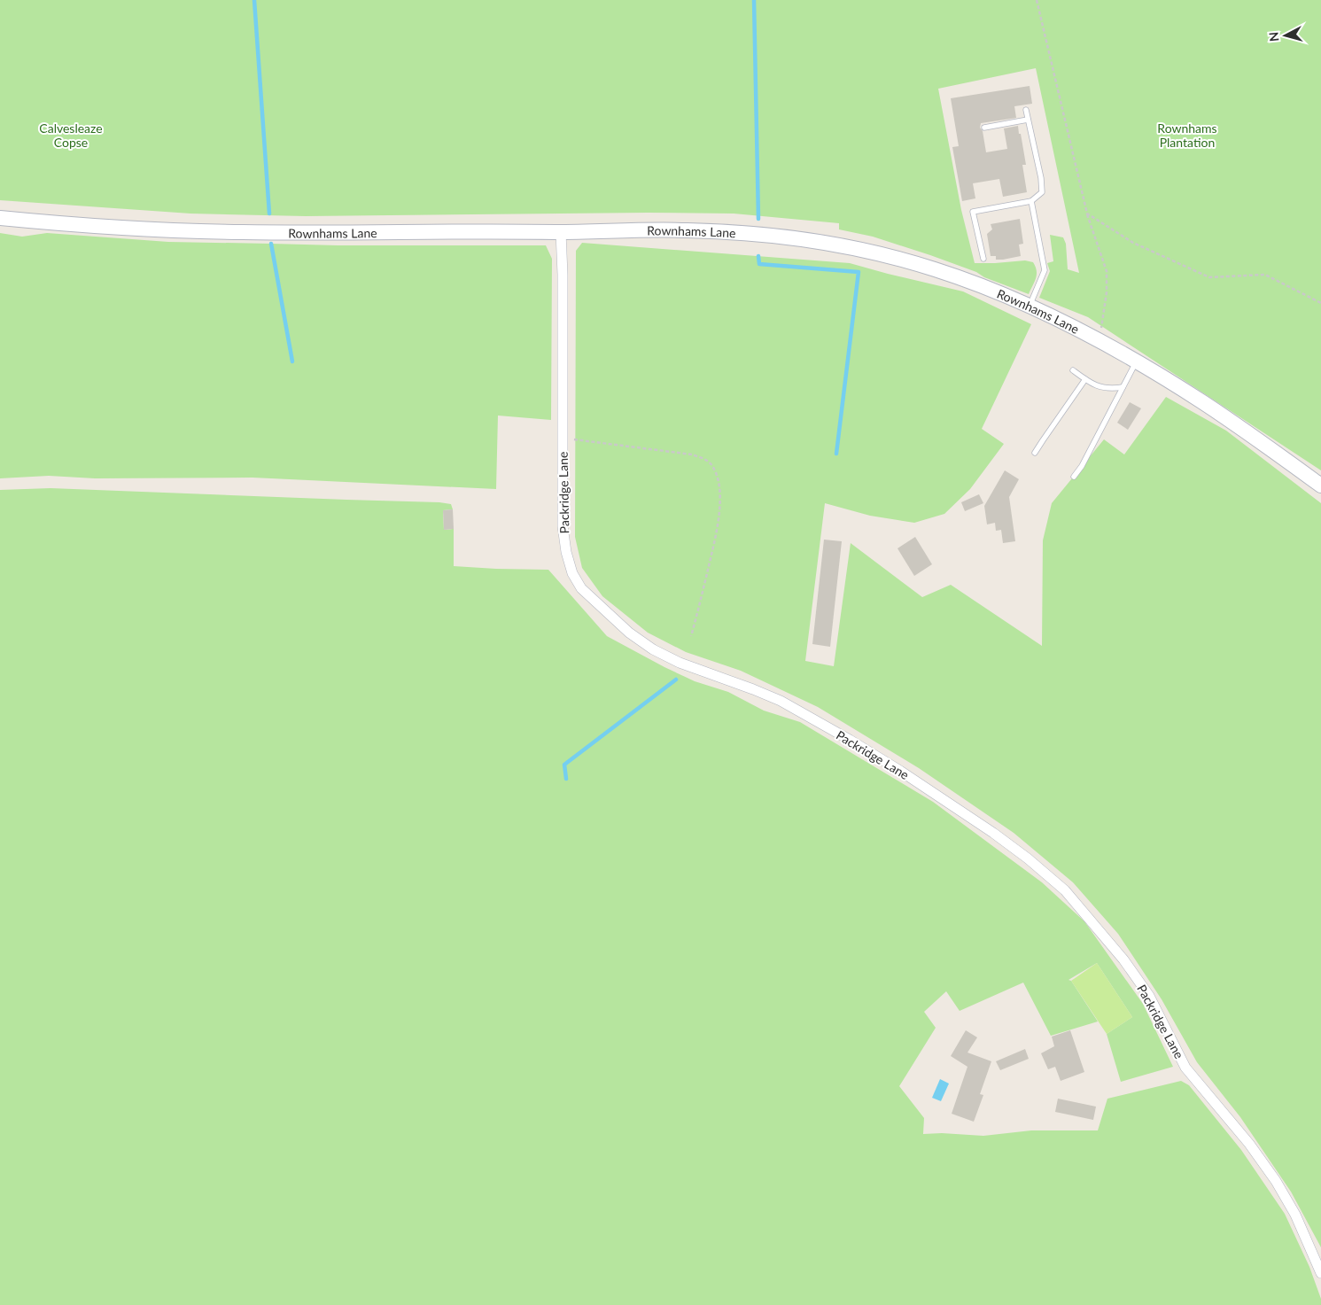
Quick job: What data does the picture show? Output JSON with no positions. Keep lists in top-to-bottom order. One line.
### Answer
{"streets":{"street":["Rownhams Lane","Packridge Lane"]},"crossings":[["Rownhams Lane","Packridge Lane"]],"parks":["Calvesleaze Copse","Rownhams Plantation"],"north":"left"}
